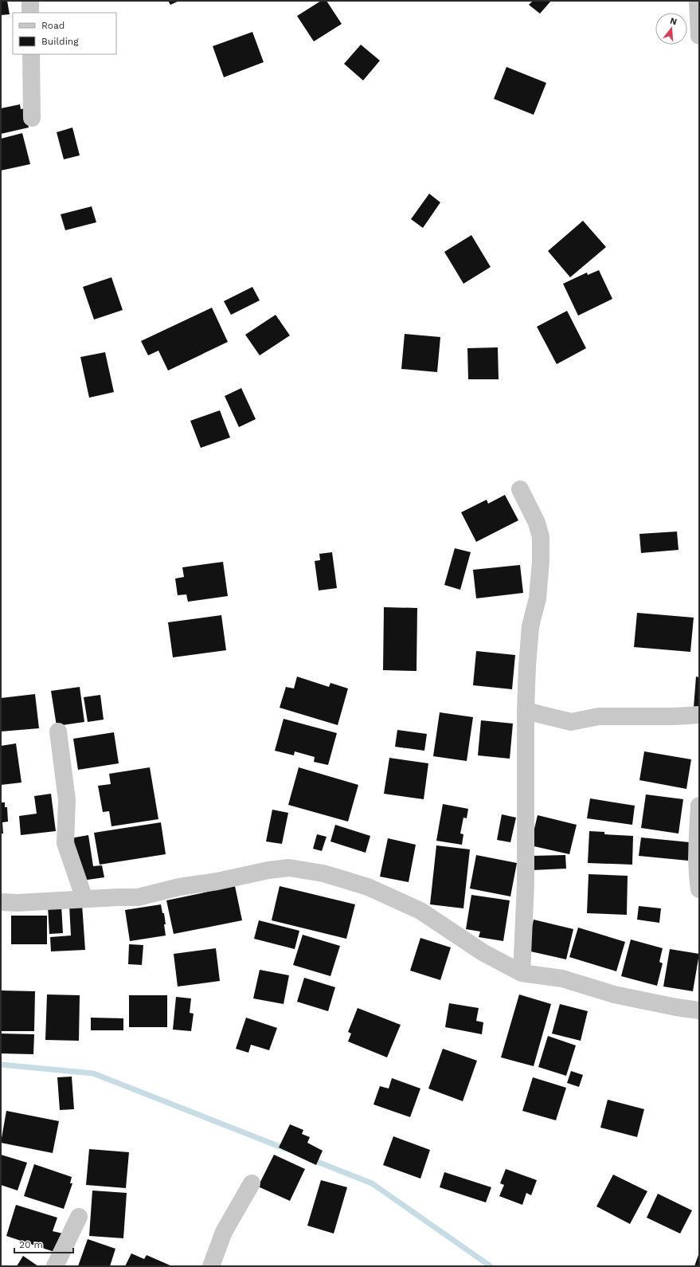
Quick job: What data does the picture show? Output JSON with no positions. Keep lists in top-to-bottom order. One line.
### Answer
{"legend":["Road","Building"],"scale_bar":"20 m","north":"top"}
